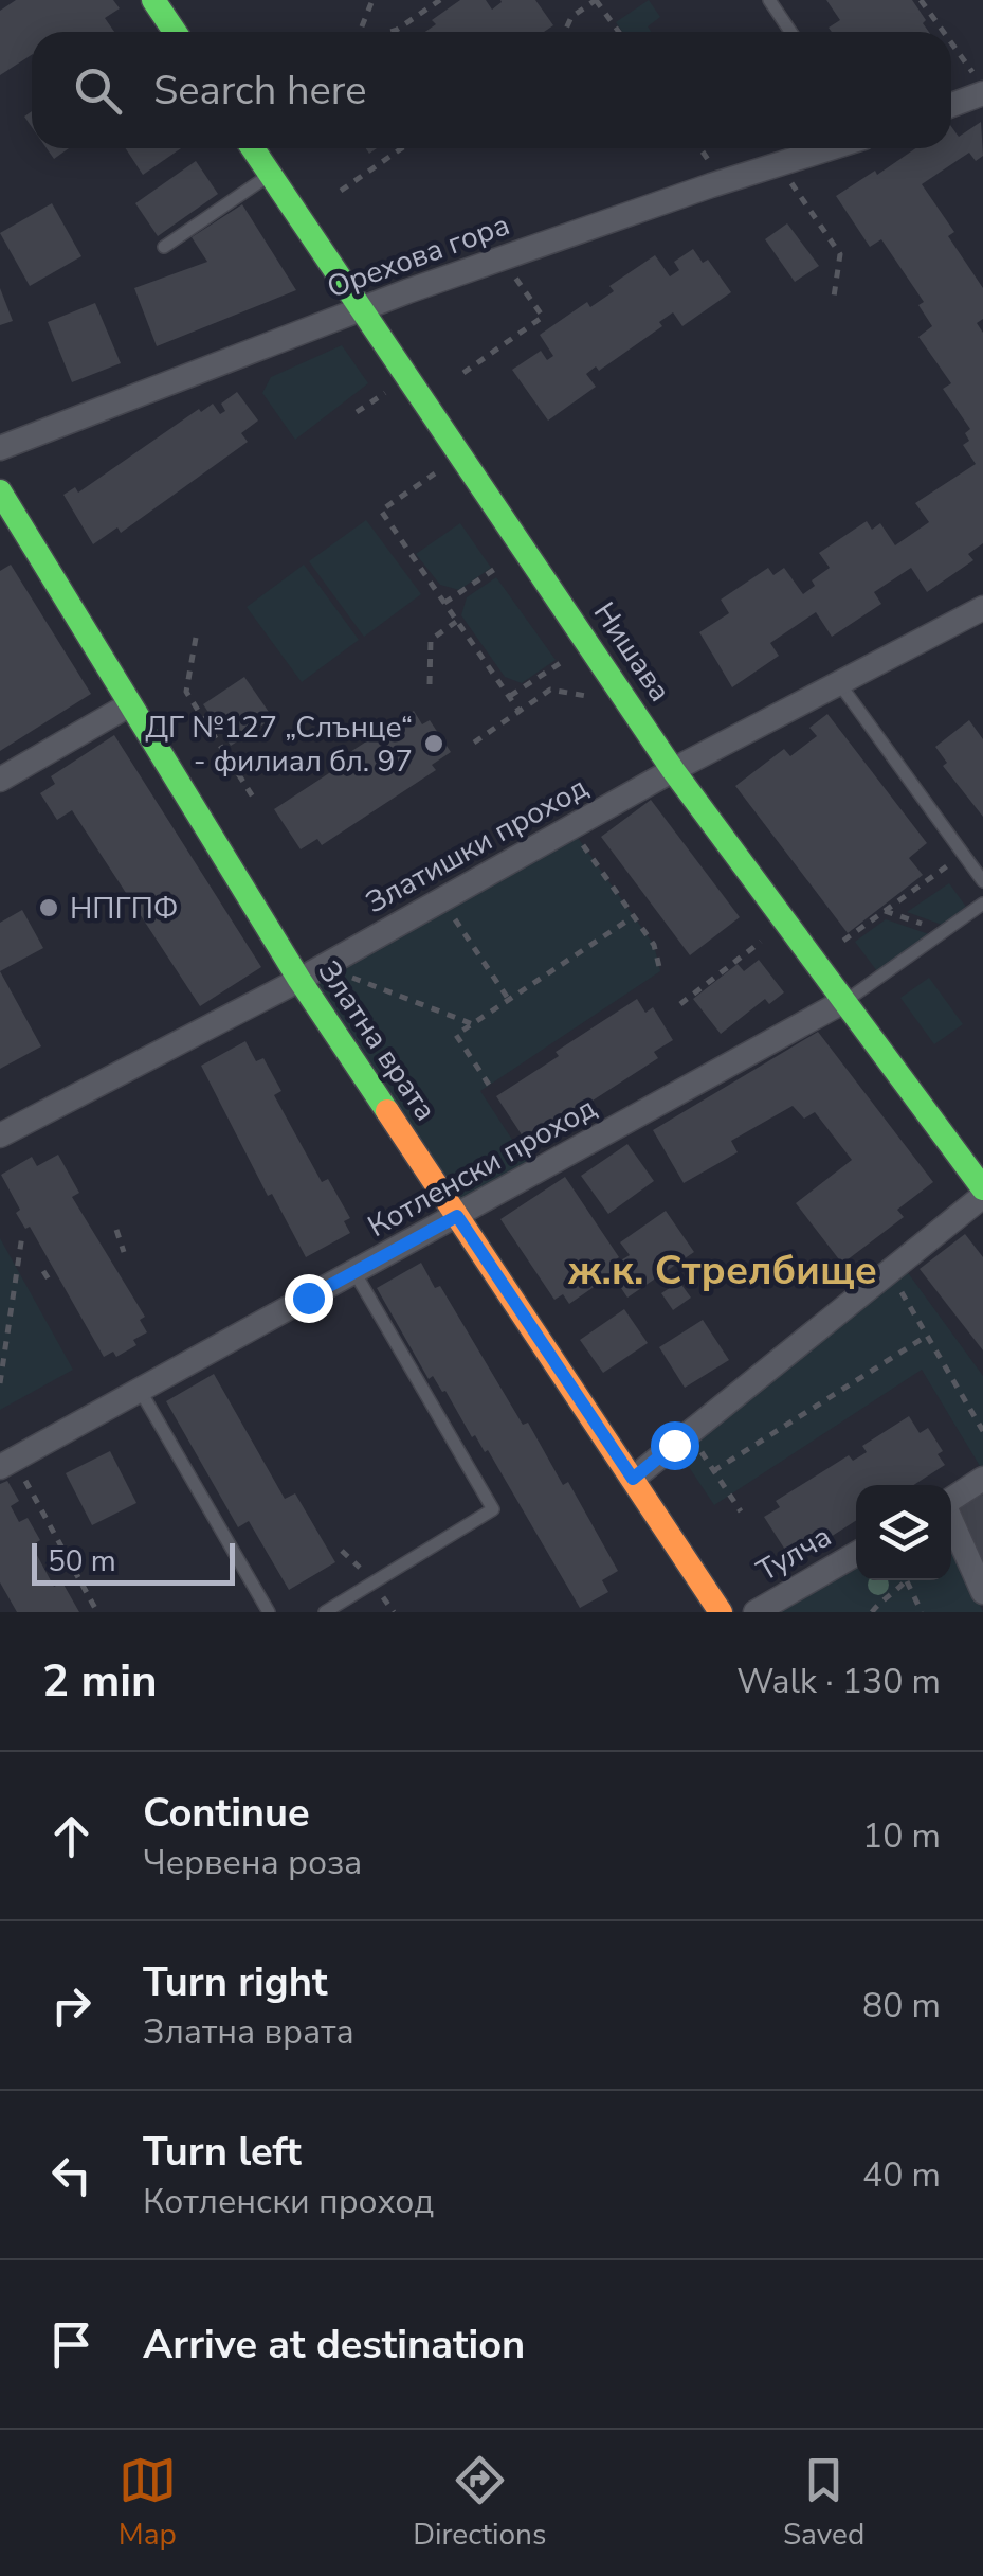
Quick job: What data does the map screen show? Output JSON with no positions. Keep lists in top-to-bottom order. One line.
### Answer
{"streets":{"street":["Орехова гора","Нишава","Златишки проход","Златна врата","Котленски проход","Тулча"]},"crossings":[["Орехова гора","Нишава"],["Нишава","Златишки проход"],["Нишава","Котленски проход"],["Златишки проход","Златна врата"],["Златна врата","Котленски проход"]],"districts":["ж.к. Стрелбище"],"places":["ДГ №127 „Слънце“ - филиал бл. 97","НПГПФ"],"scale_bar":"50 m","page":{"search":"Search here","scale":"50 m","heading":["2 min","Walk · 130 m"],"list":[["Continue","Червена роза","10 m"],["Turn right","Златна врата","80 m"],["Turn left","Котленски проход","40 m"],"Arrive at destination"],"nav":["Map","Directions","Saved"]}}
